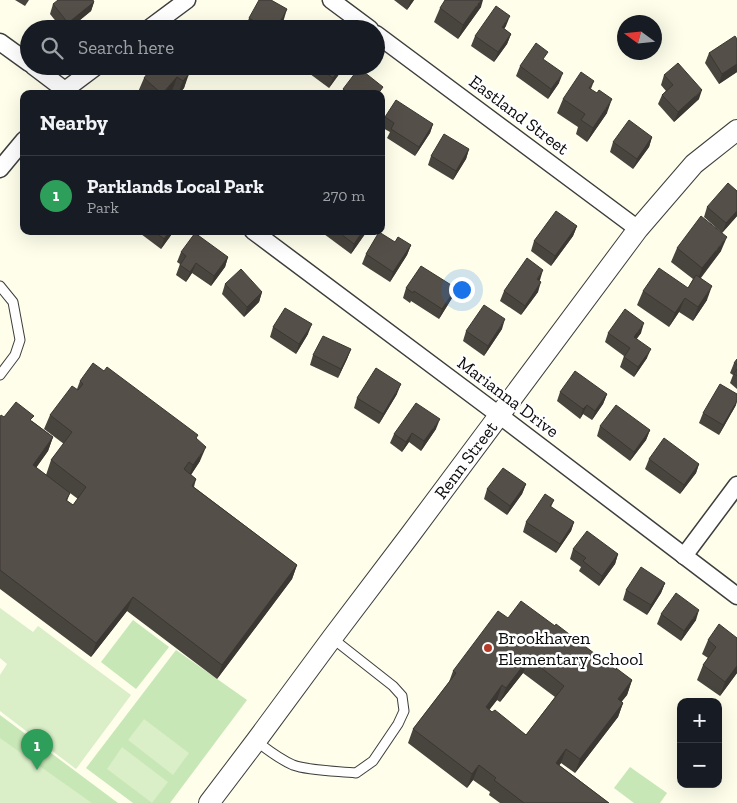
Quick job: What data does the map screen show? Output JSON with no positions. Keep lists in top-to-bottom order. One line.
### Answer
{"streets":{"street":["Eastland Street","Marianna Drive","Renn Street"]},"crossings":[["Eastland Street","Renn Street"],["Marianna Drive","Renn Street"]],"places":["Brookhaven Elementary School"],"north":"left","page":{"search":"Search here","heading":"Nearby","list":[{"mark":"1","name":"Parklands Local Park","note":"Park","value":"270 m"}],"map_buttons":["+","−"],"pins":"1"}}
